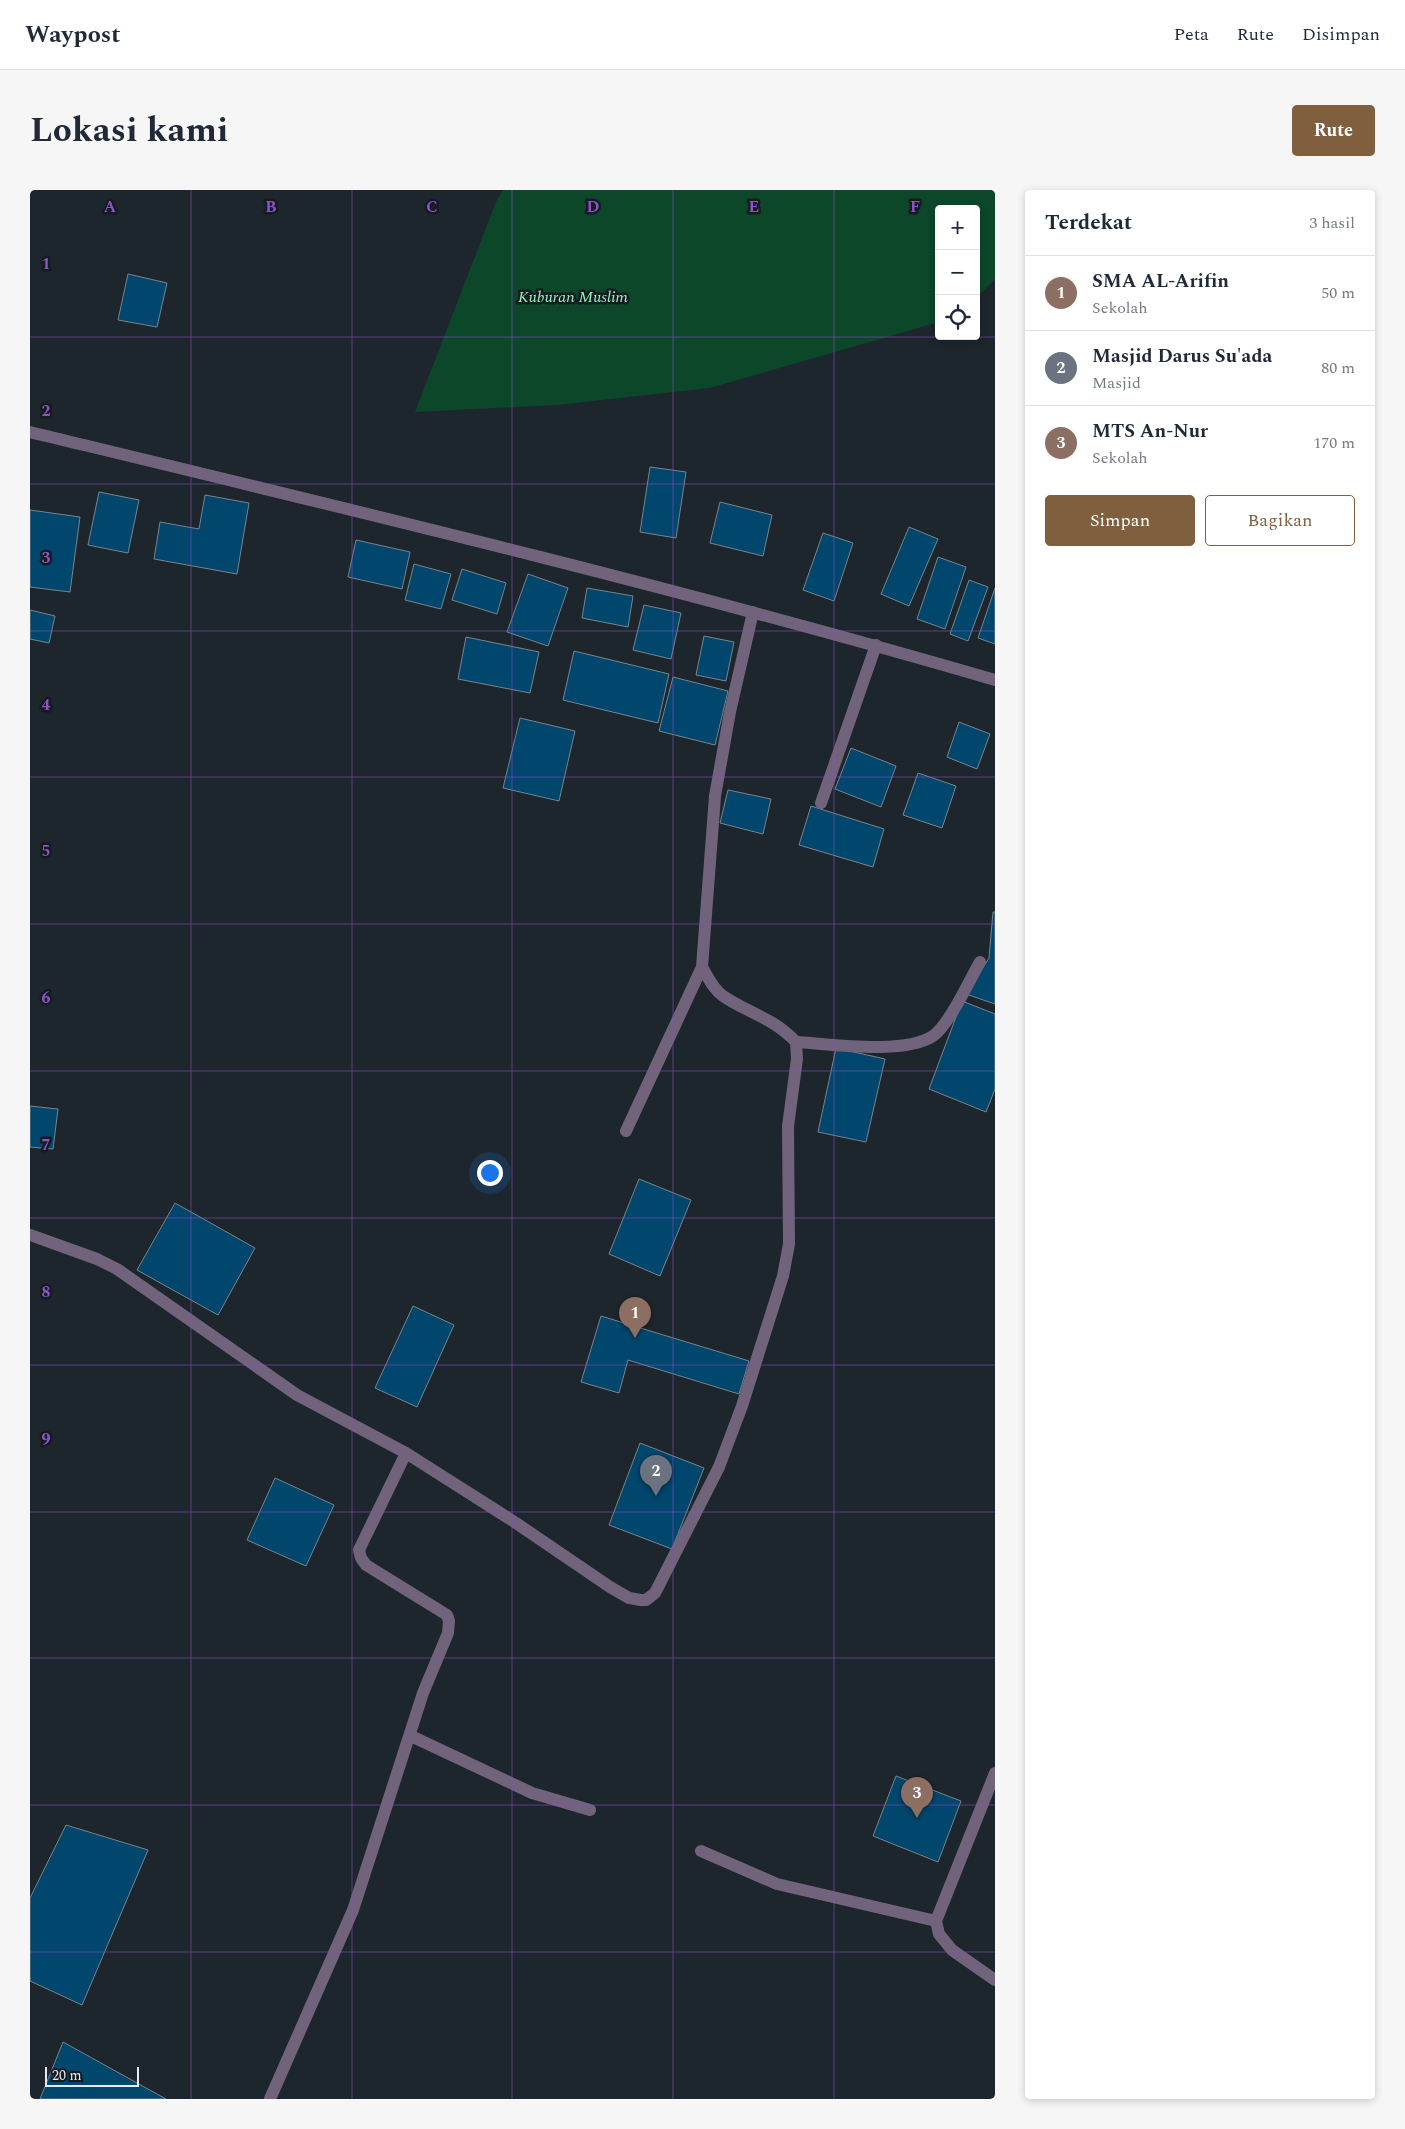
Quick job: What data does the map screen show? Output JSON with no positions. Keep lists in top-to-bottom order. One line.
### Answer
{"parks":["Kuburan Muslim"],"scale_bar":"20 m","page":{"header":"Waypost","nav":["Peta","Rute","Disimpan"],"title":"Lokasi kami","buttons":["Rute",["Simpan","Bagikan"]],"heading":["Terdekat","3 hasil"],"map_buttons":["+","−"],"list":[{"mark":"1","name":"SMA AL-Arifin","note":"Sekolah","value":"50 m"},{"mark":"2","name":"Masjid Darus Su'ada","note":"Masjid","value":"80 m"},{"mark":"3","name":"MTS An-Nur","note":"Sekolah","value":"170 m"}],"pins":["1","2","3"],"scale":"20 m"},"grid":{"columns":["A","B","C","D","E","F"],"rows":["1","2","3","4","5","6","7","8","9"]}}
